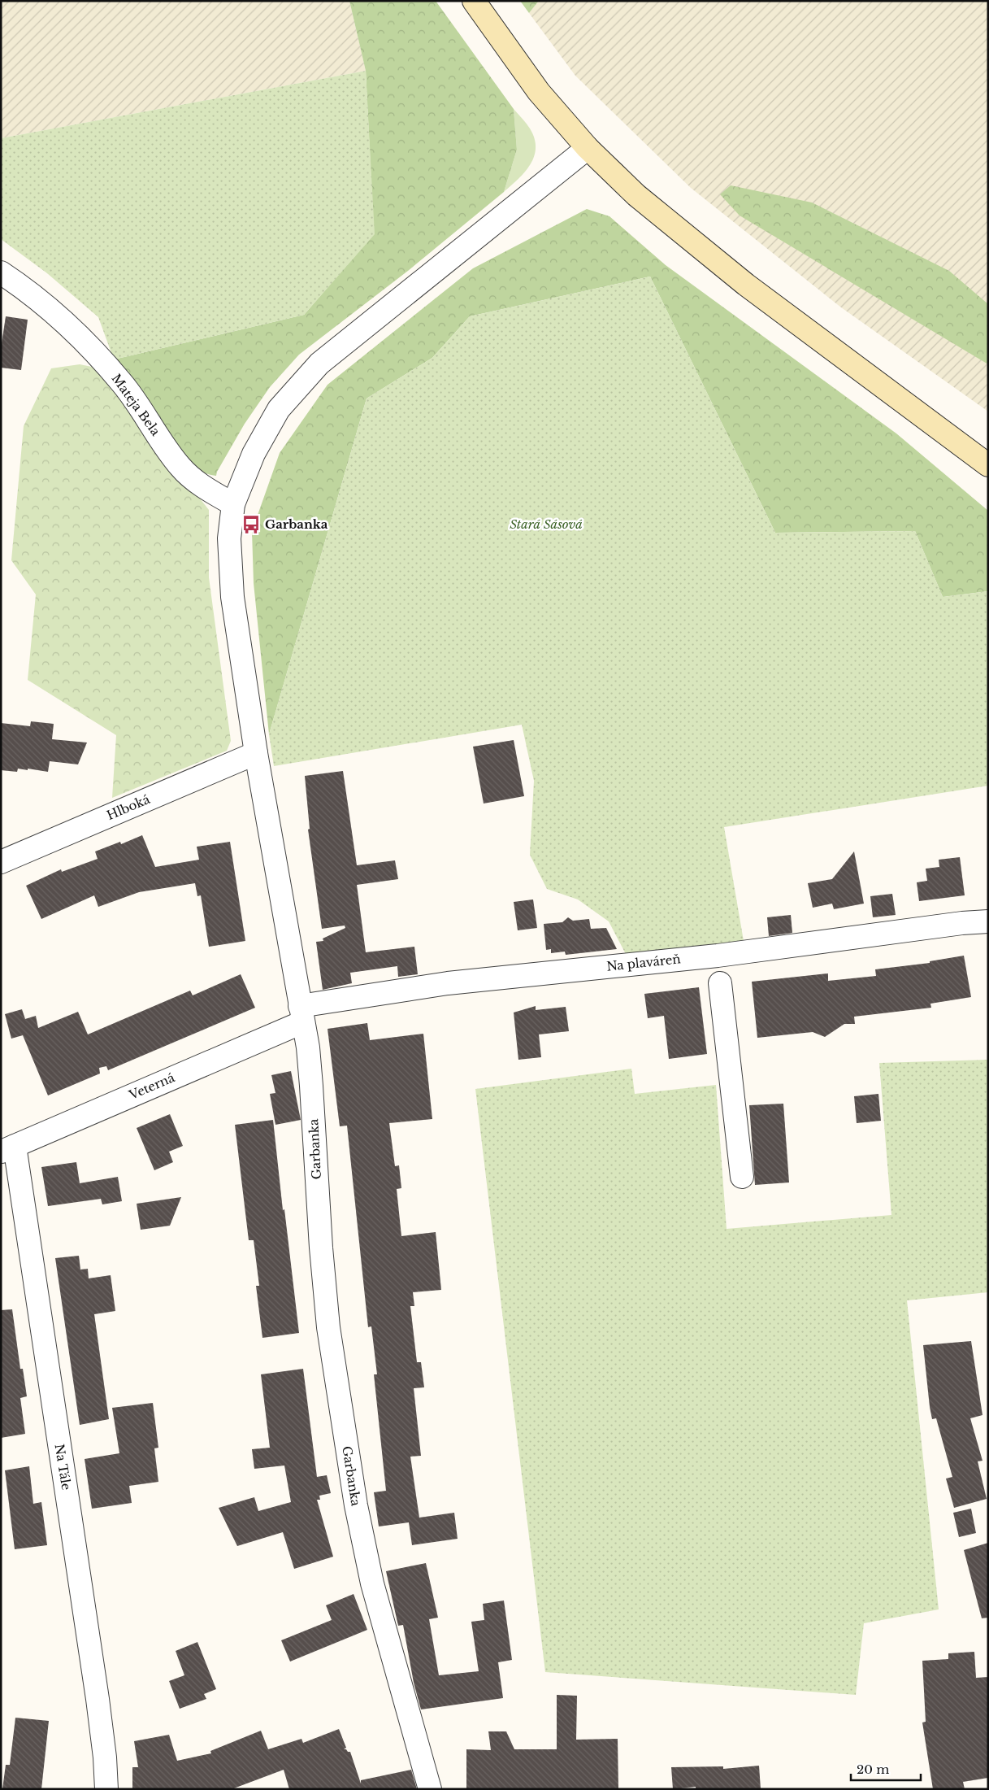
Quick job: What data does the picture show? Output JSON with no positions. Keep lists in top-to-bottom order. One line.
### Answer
{"streets":{"street":["Mateja Bela","Hlboká","Na plaváreň","Veterná","Garbanka","Na Tále"]},"crossings":[["Mateja Bela","Garbanka"],["Hlboká","Garbanka"],["Na plaváreň","Veterná"],["Na plaváreň","Garbanka"],["Veterná","Garbanka"],["Veterná","Na Tále"]],"parks":["Stará Sásová"],"places":{"bus stop":["Garbanka"]},"scale_bar":"20 m"}
